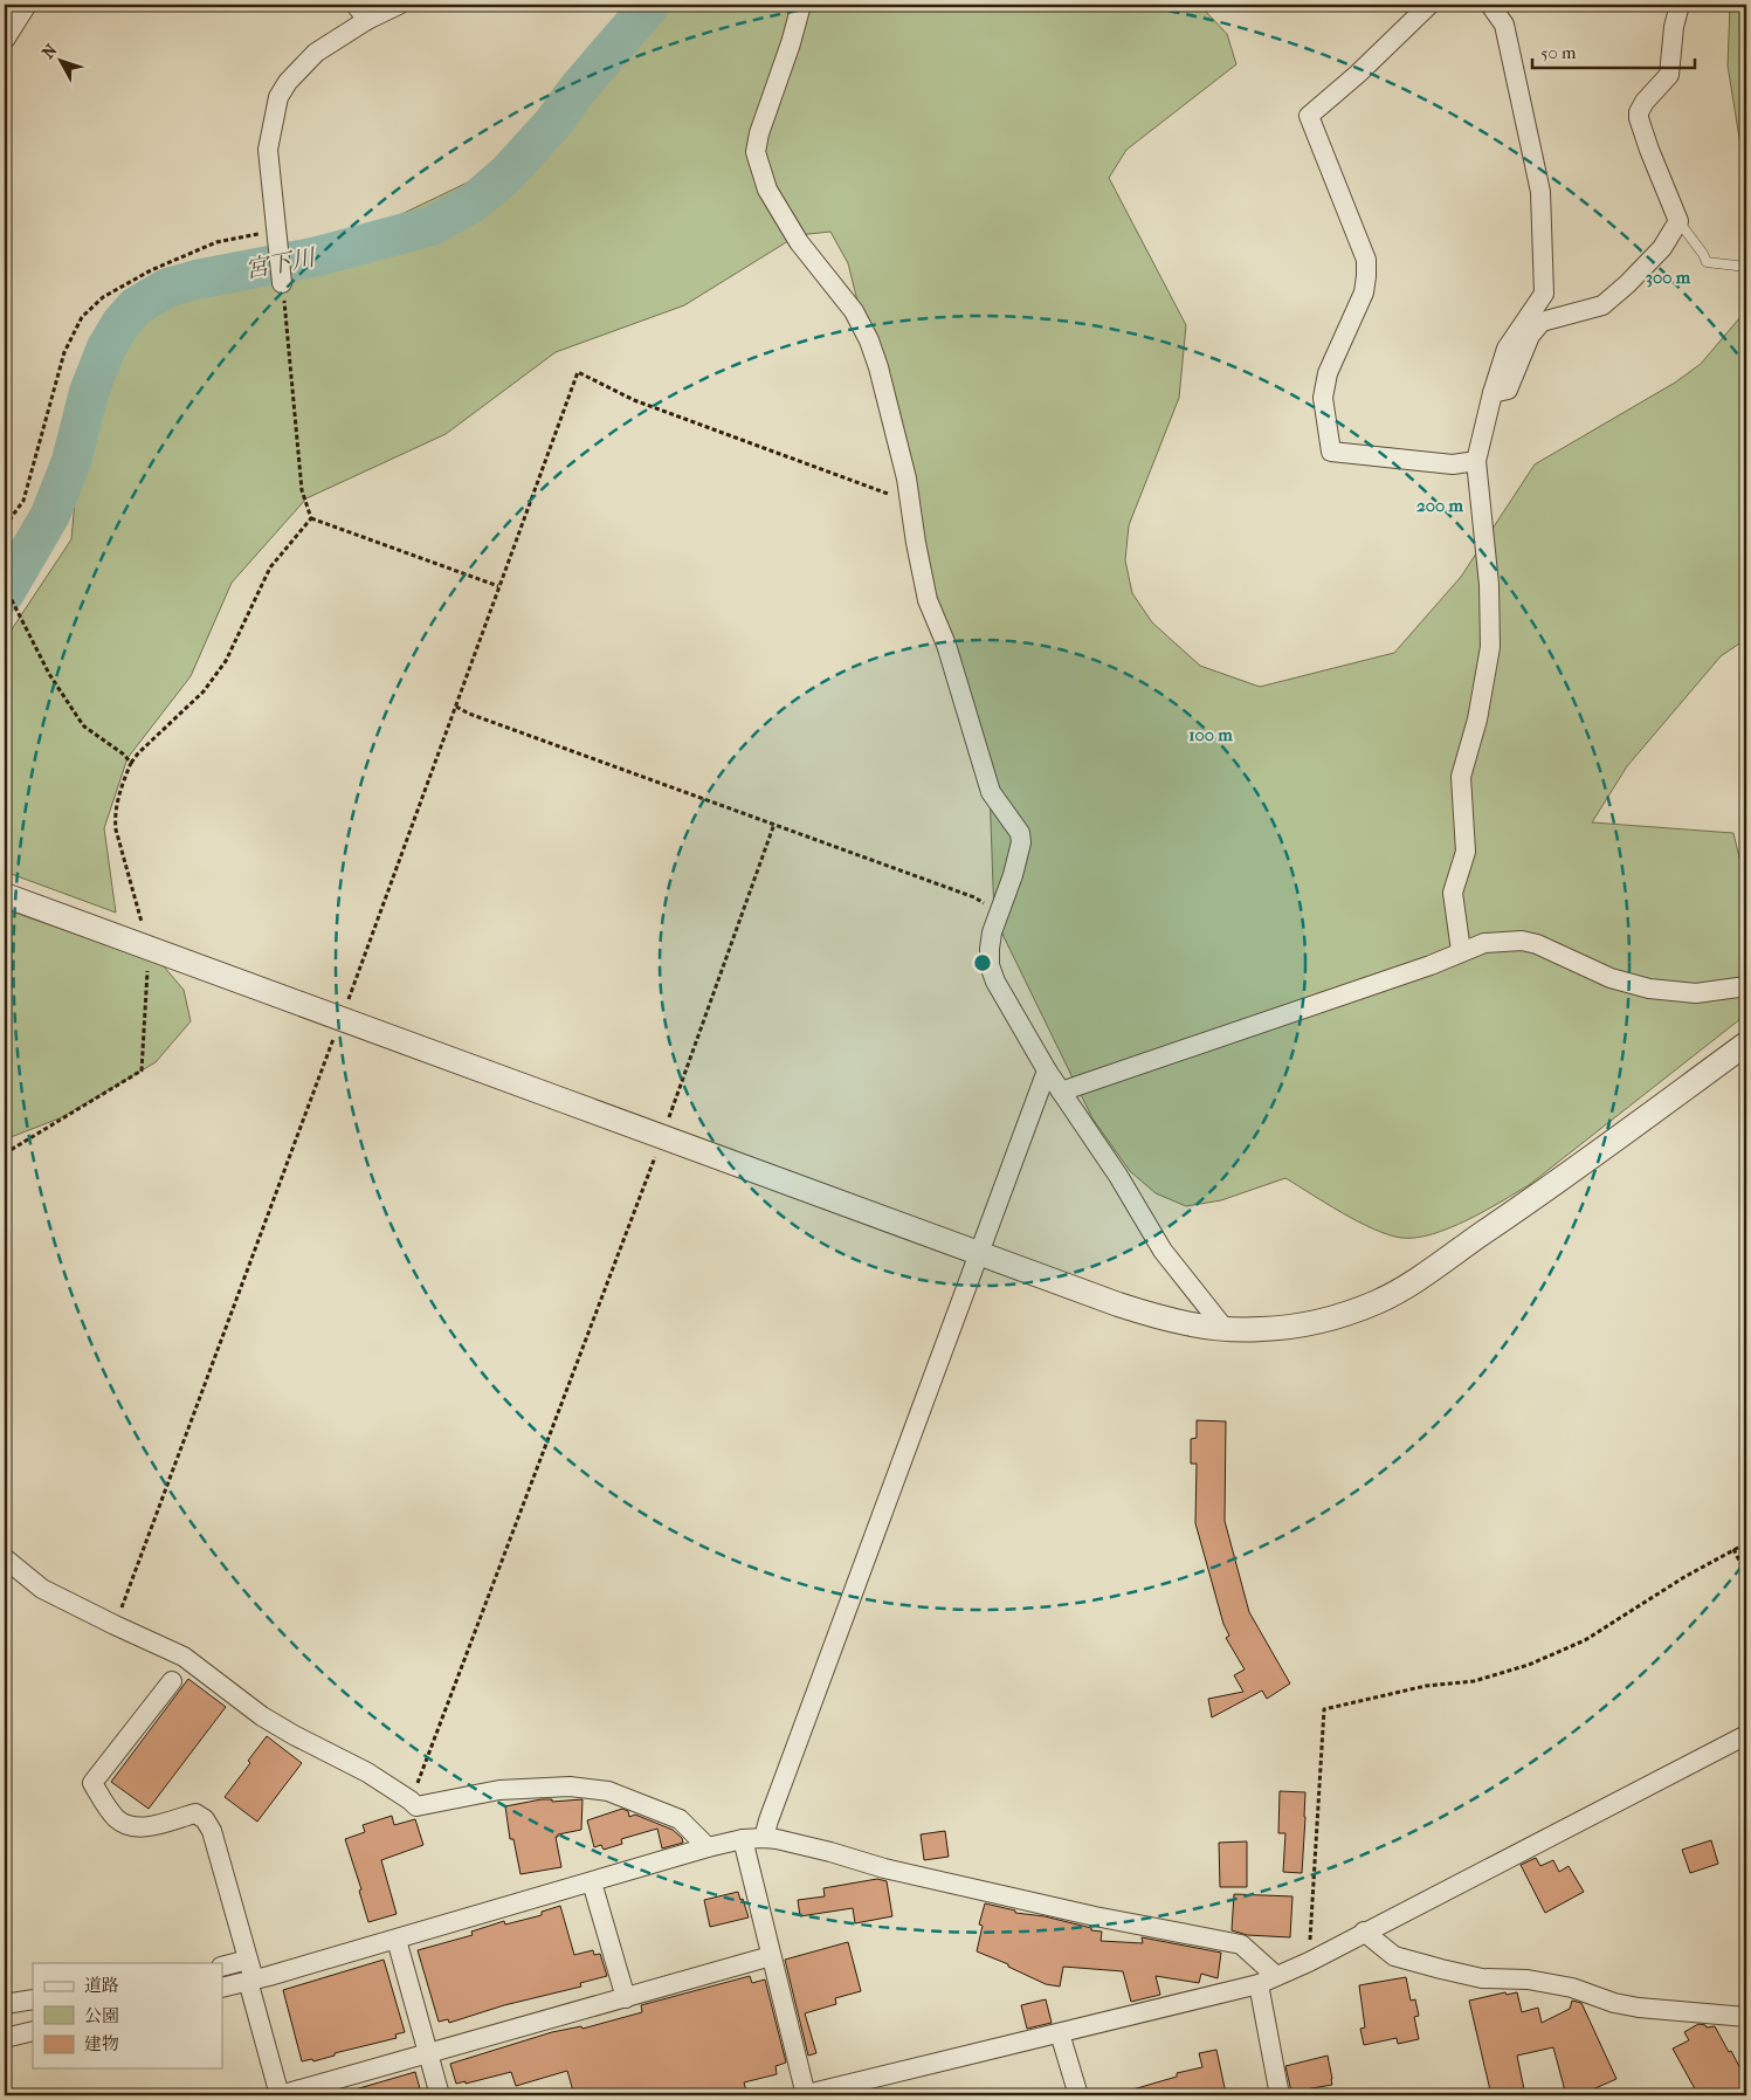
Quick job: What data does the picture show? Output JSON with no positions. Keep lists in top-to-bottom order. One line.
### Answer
{"water":["宮下川"],"legend":["道路","公園","建物"],"scale_bar":"50 m","north":"top left","rings":["300 m","200 m","100 m"]}
